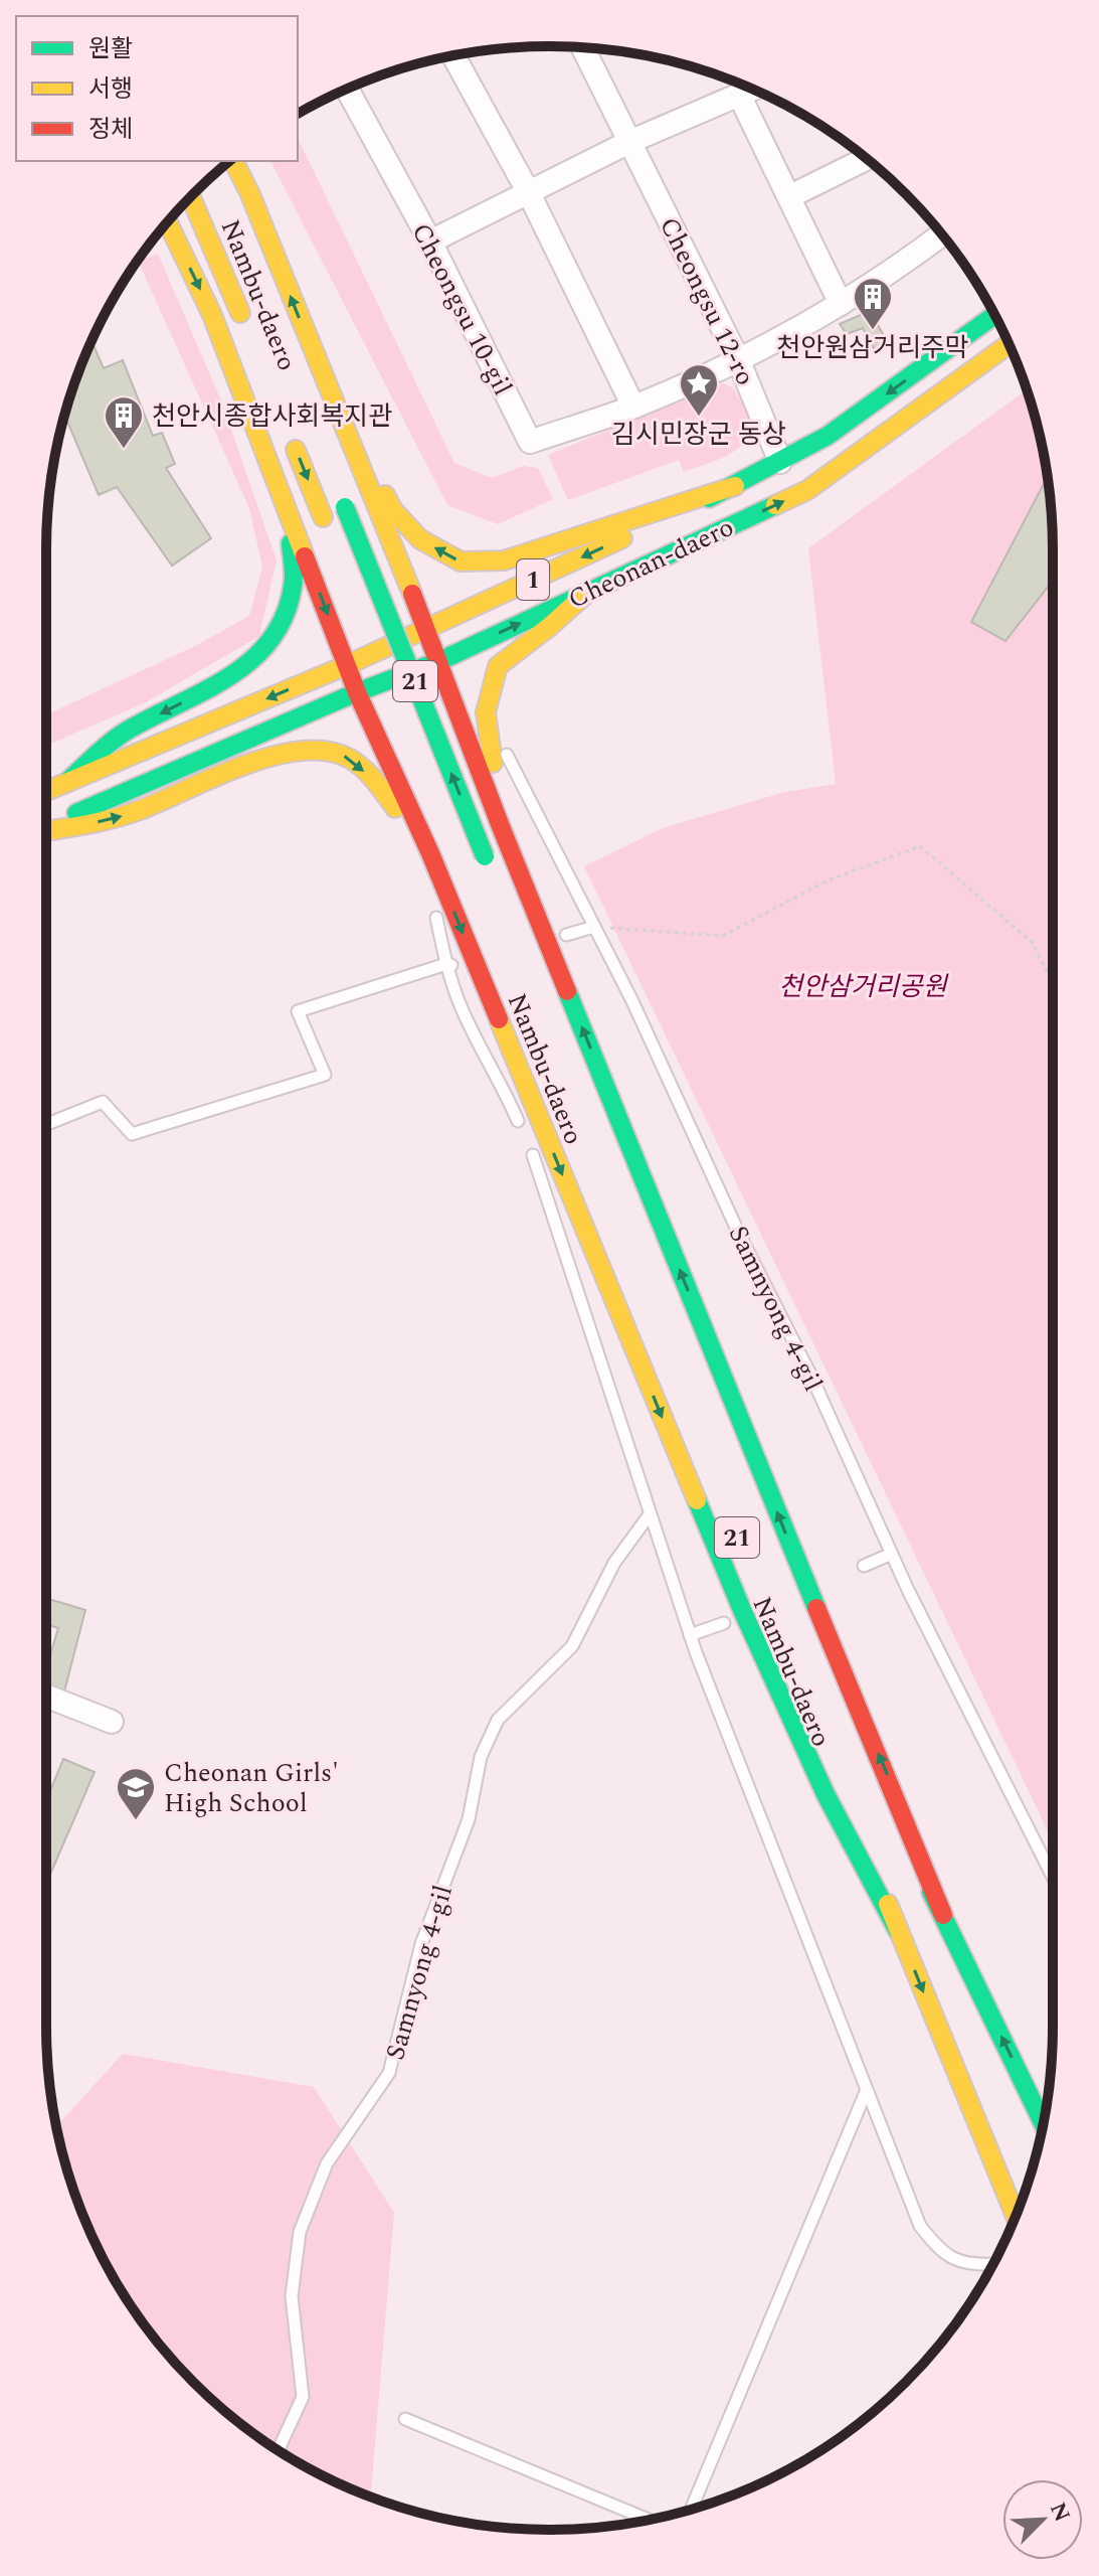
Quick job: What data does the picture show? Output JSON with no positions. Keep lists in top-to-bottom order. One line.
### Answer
{"streets":{"main road":["Nambu-daero","Cheonan-daero","1","21"],"street":["Cheongsu 12-ro","Cheongsu 10-gil"],"lane":["Samnyong 4-gil"]},"crossings":[["Cheongsu 12-ro","Cheongsu 10-gil"],["Cheongsu 12-ro","Cheonan-daero"]],"parks":["천안삼거리공원"],"places":{"building":["천안원삼거리주막","천안시종합사회복지관"],"place":["김시민장군 동상"],"school or university":["Cheonan Girls' High School"]},"legend":["원활","서행","정체"],"north":"top right"}
